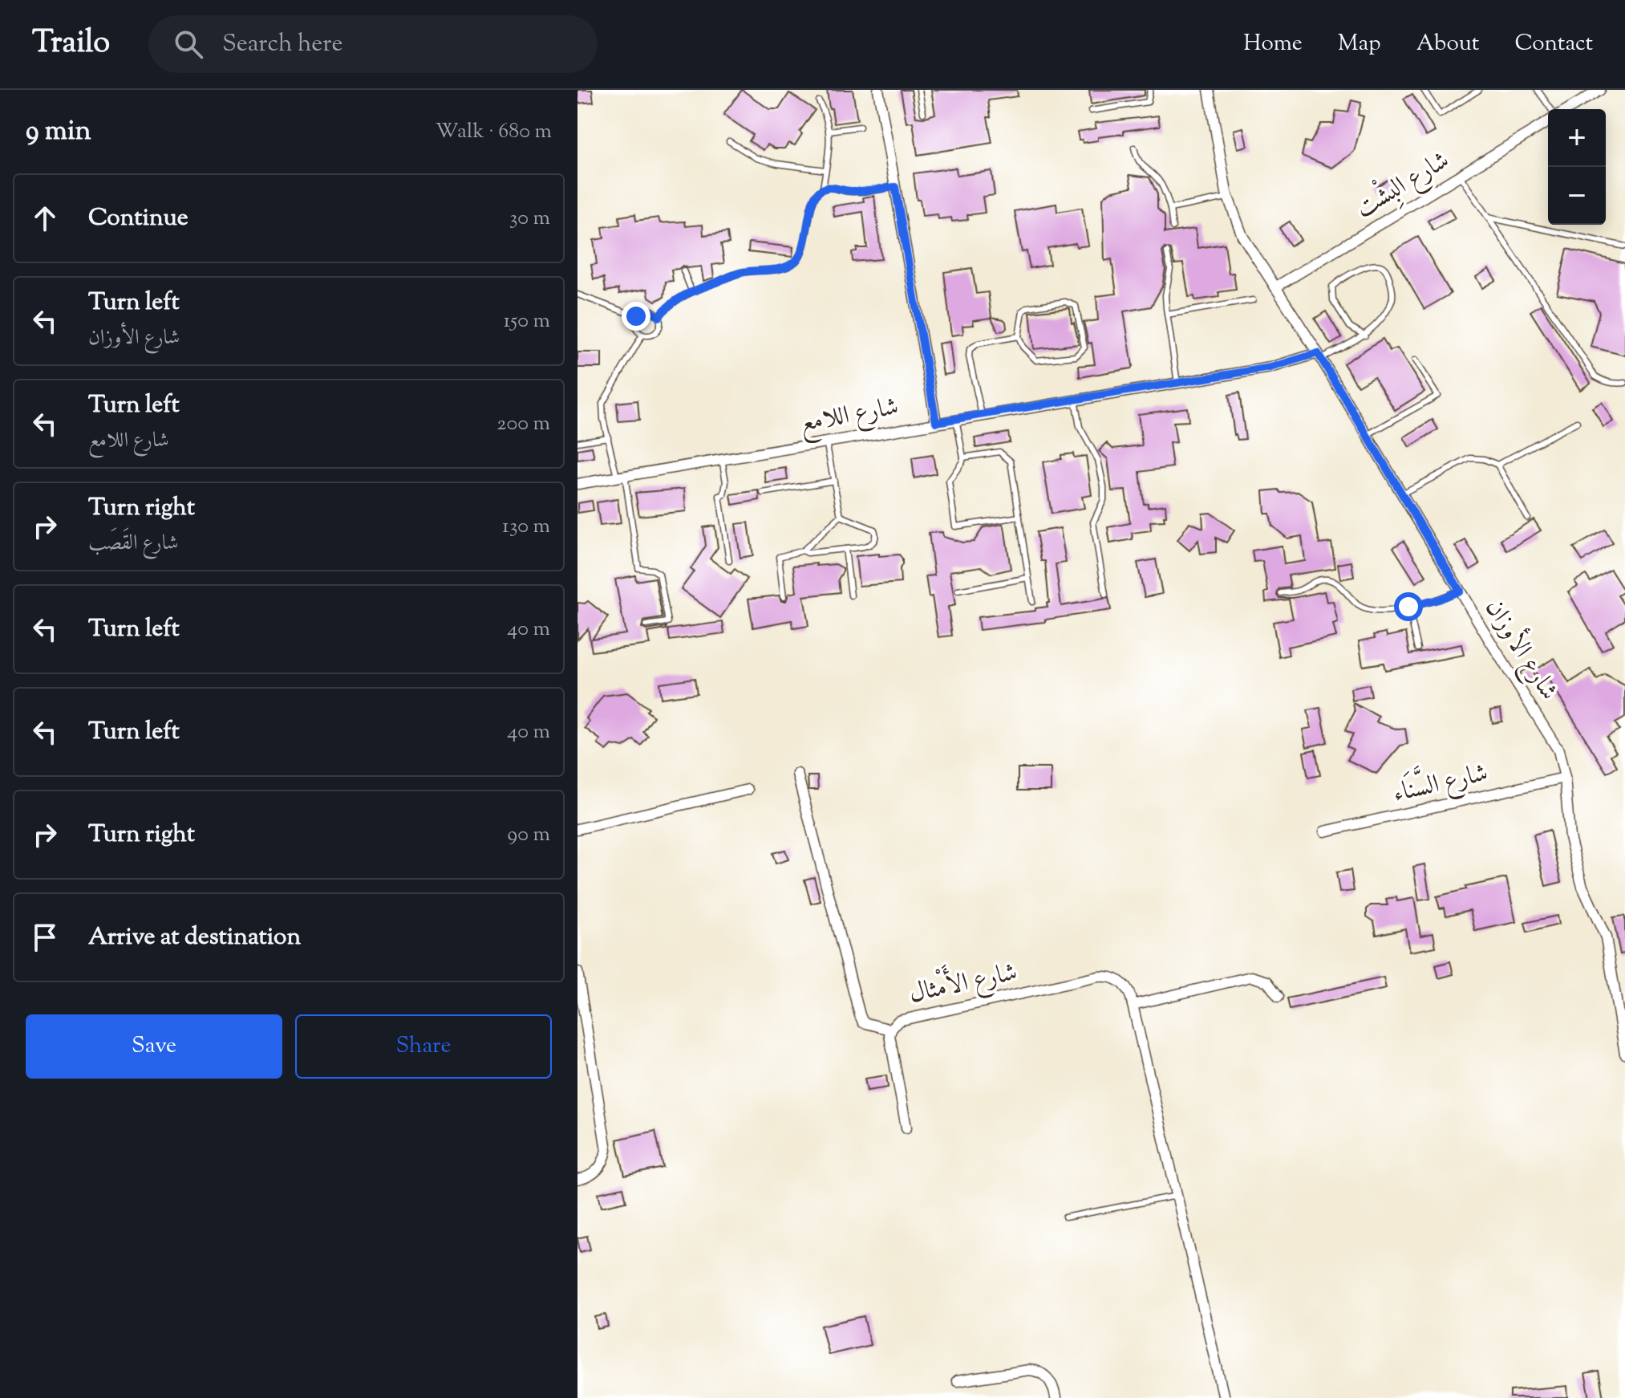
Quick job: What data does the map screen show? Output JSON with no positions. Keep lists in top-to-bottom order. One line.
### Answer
{"streets":{"street":["شارع البِشْت","شارع اللامع","شارع الأوزان","شارع السَّنَاء","شارع الأَمْثال"]},"crossings":[["شارع البِشْت","شارع الأوزان"],["شارع اللامع","شارع الأوزان"],["شارع الأوزان","شارع السَّنَاء"]],"page":{"header":"Trailo","search":"Search here","nav":["Home","Map","About","Contact"],"heading":["9 min","Walk · 680 m"],"map_buttons":["+","−"],"list":[["Continue","30 m"],["Turn left","شارع الأوزان","150 m"],["Turn left","شارع اللامع","200 m"],["Turn right","شارع القَصَب","130 m"],["Turn left","40 m"],["Turn left","40 m"],["Turn right","90 m"],"Arrive at destination"],"buttons":["Save","Share"]}}
